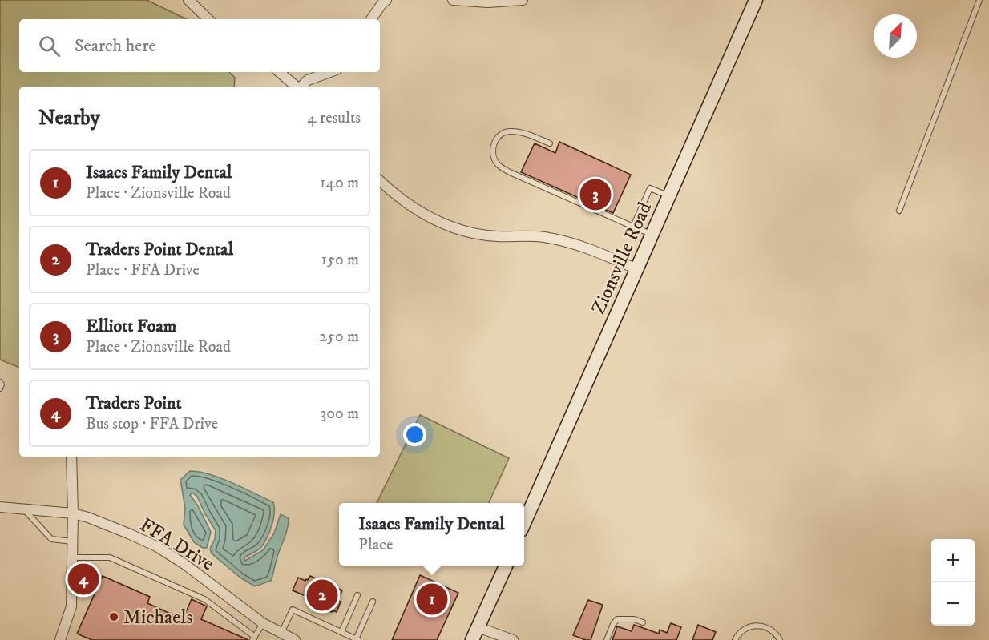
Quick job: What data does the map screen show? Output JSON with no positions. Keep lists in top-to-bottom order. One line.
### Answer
{"streets":{"main road":["Zionsville Road"],"street":["FFA Drive"]},"places":["Michaels"],"north":"top right","page":{"search":"Search here","heading":["Nearby","4 results"],"list":[{"mark":"1","name":"Isaacs Family Dental","note":"Place · Zionsville Road","value":"140 m"},{"mark":"2","name":"Traders Point Dental","note":"Place · FFA Drive","value":"150 m"},{"mark":"3","name":"Elliott Foam","note":"Place · Zionsville Road","value":"250 m"},{"mark":"4","name":"Traders Point","note":"Bus stop · FFA Drive","value":"300 m"}],"pins":["3","4","2","1"],"popup":["Isaacs Family Dental","Place"],"map_buttons":["+","−"]}}
